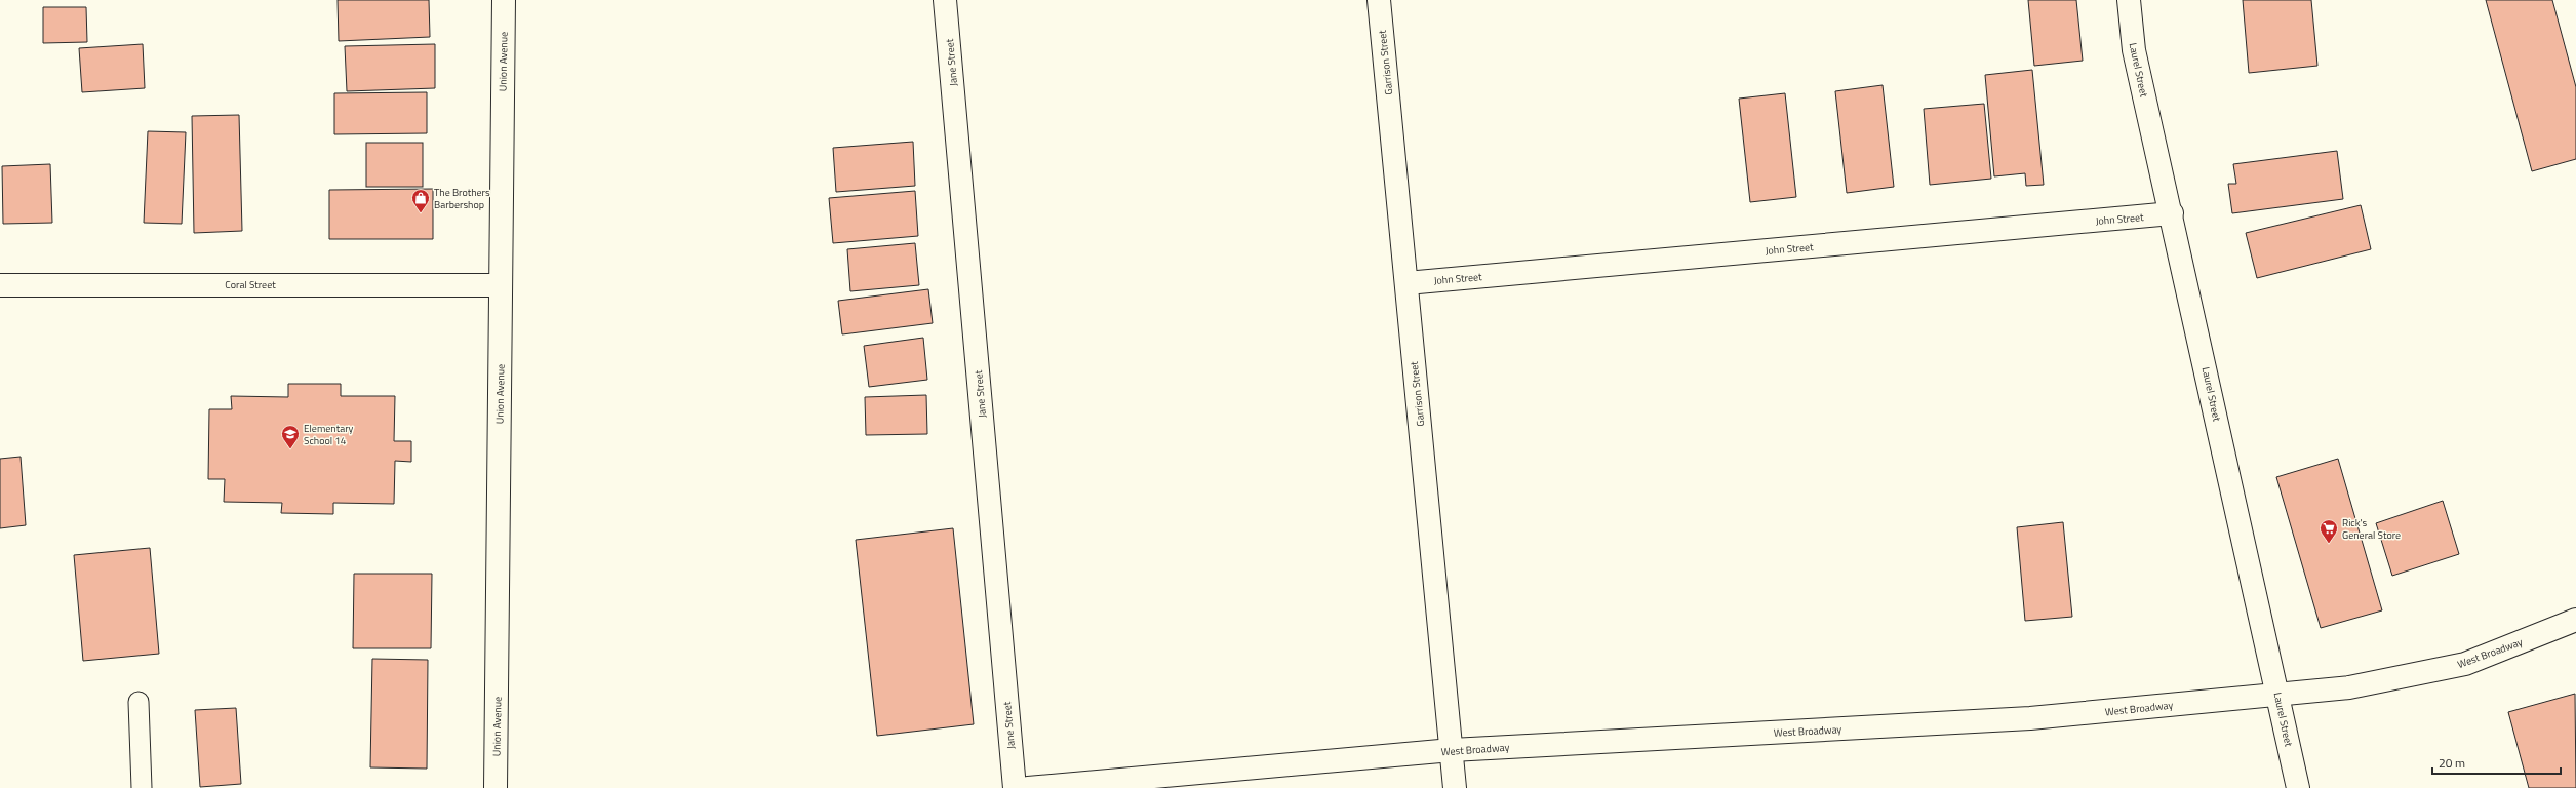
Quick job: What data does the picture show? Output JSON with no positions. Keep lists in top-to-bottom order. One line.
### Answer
{"streets":{"street":["Union Avenue","Jane Street","Garrison Street","Laurel Street","John Street","Coral Street","West Broadway"]},"crossings":[["Union Avenue","Coral Street"],["Garrison Street","John Street"],["Garrison Street","West Broadway"],["Laurel Street","John Street"],["Laurel Street","West Broadway"]],"places":{"shop":["The Brothers Barbershop"],"school or university":["Elementary School 14"],"supermarket":["Rick's General Store"]},"scale_bar":"20 m"}
